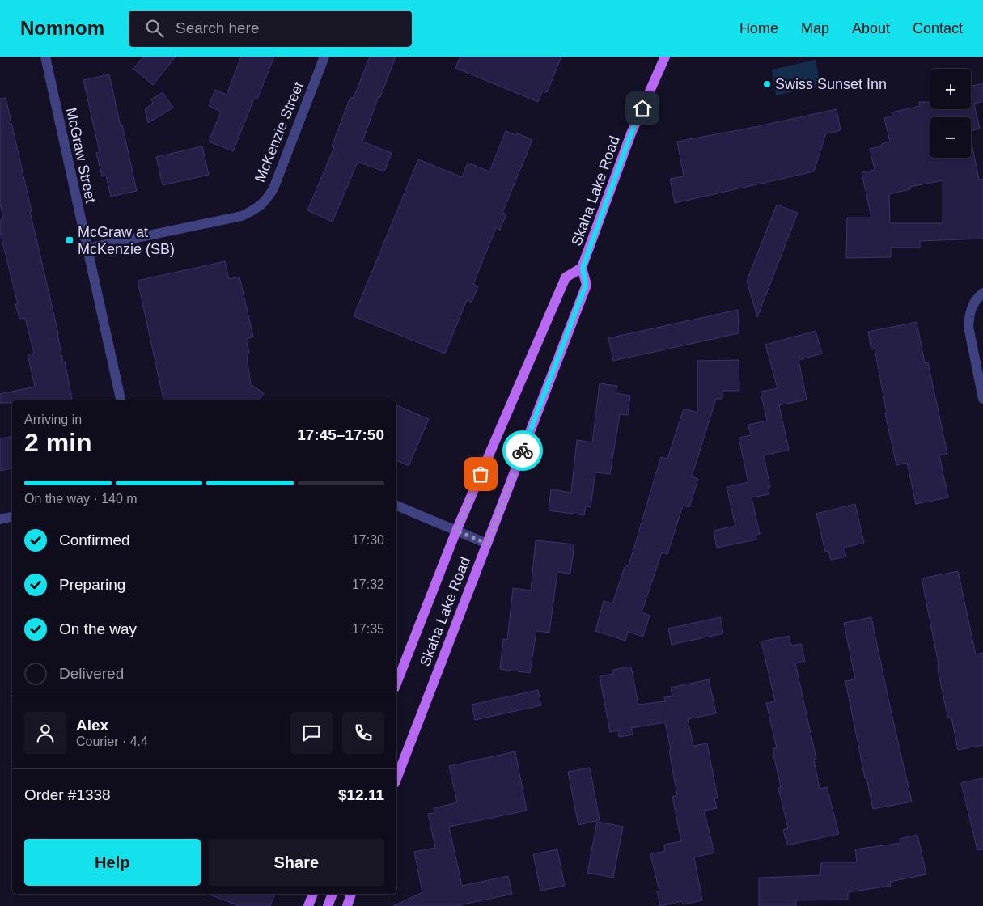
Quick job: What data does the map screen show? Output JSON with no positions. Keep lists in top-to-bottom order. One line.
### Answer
{"streets":{"main road":["Skaha Lake Road"],"street":["McKenzie Street","McGraw Street"]},"crossings":[["McKenzie Street","McGraw Street"]],"places":{"other":["Swiss Sunset Inn"],"transit":["McGraw at McKenzie (SB)"]},"page":{"header":"Nomnom","search":"Search here","nav":["Home","Map","About","Contact"],"map_buttons":["+","−"],"heading":["2 min","Arriving in","17:45–17:50"],"panel":["Alex","Courier · 4.4","Order #1338","$12.11"],"bar":"On the way · 140 m","list":[["Confirmed","17:30"],["Preparing","17:32"],["On the way","17:35"],"Delivered"],"buttons":["Help","Share"]}}
